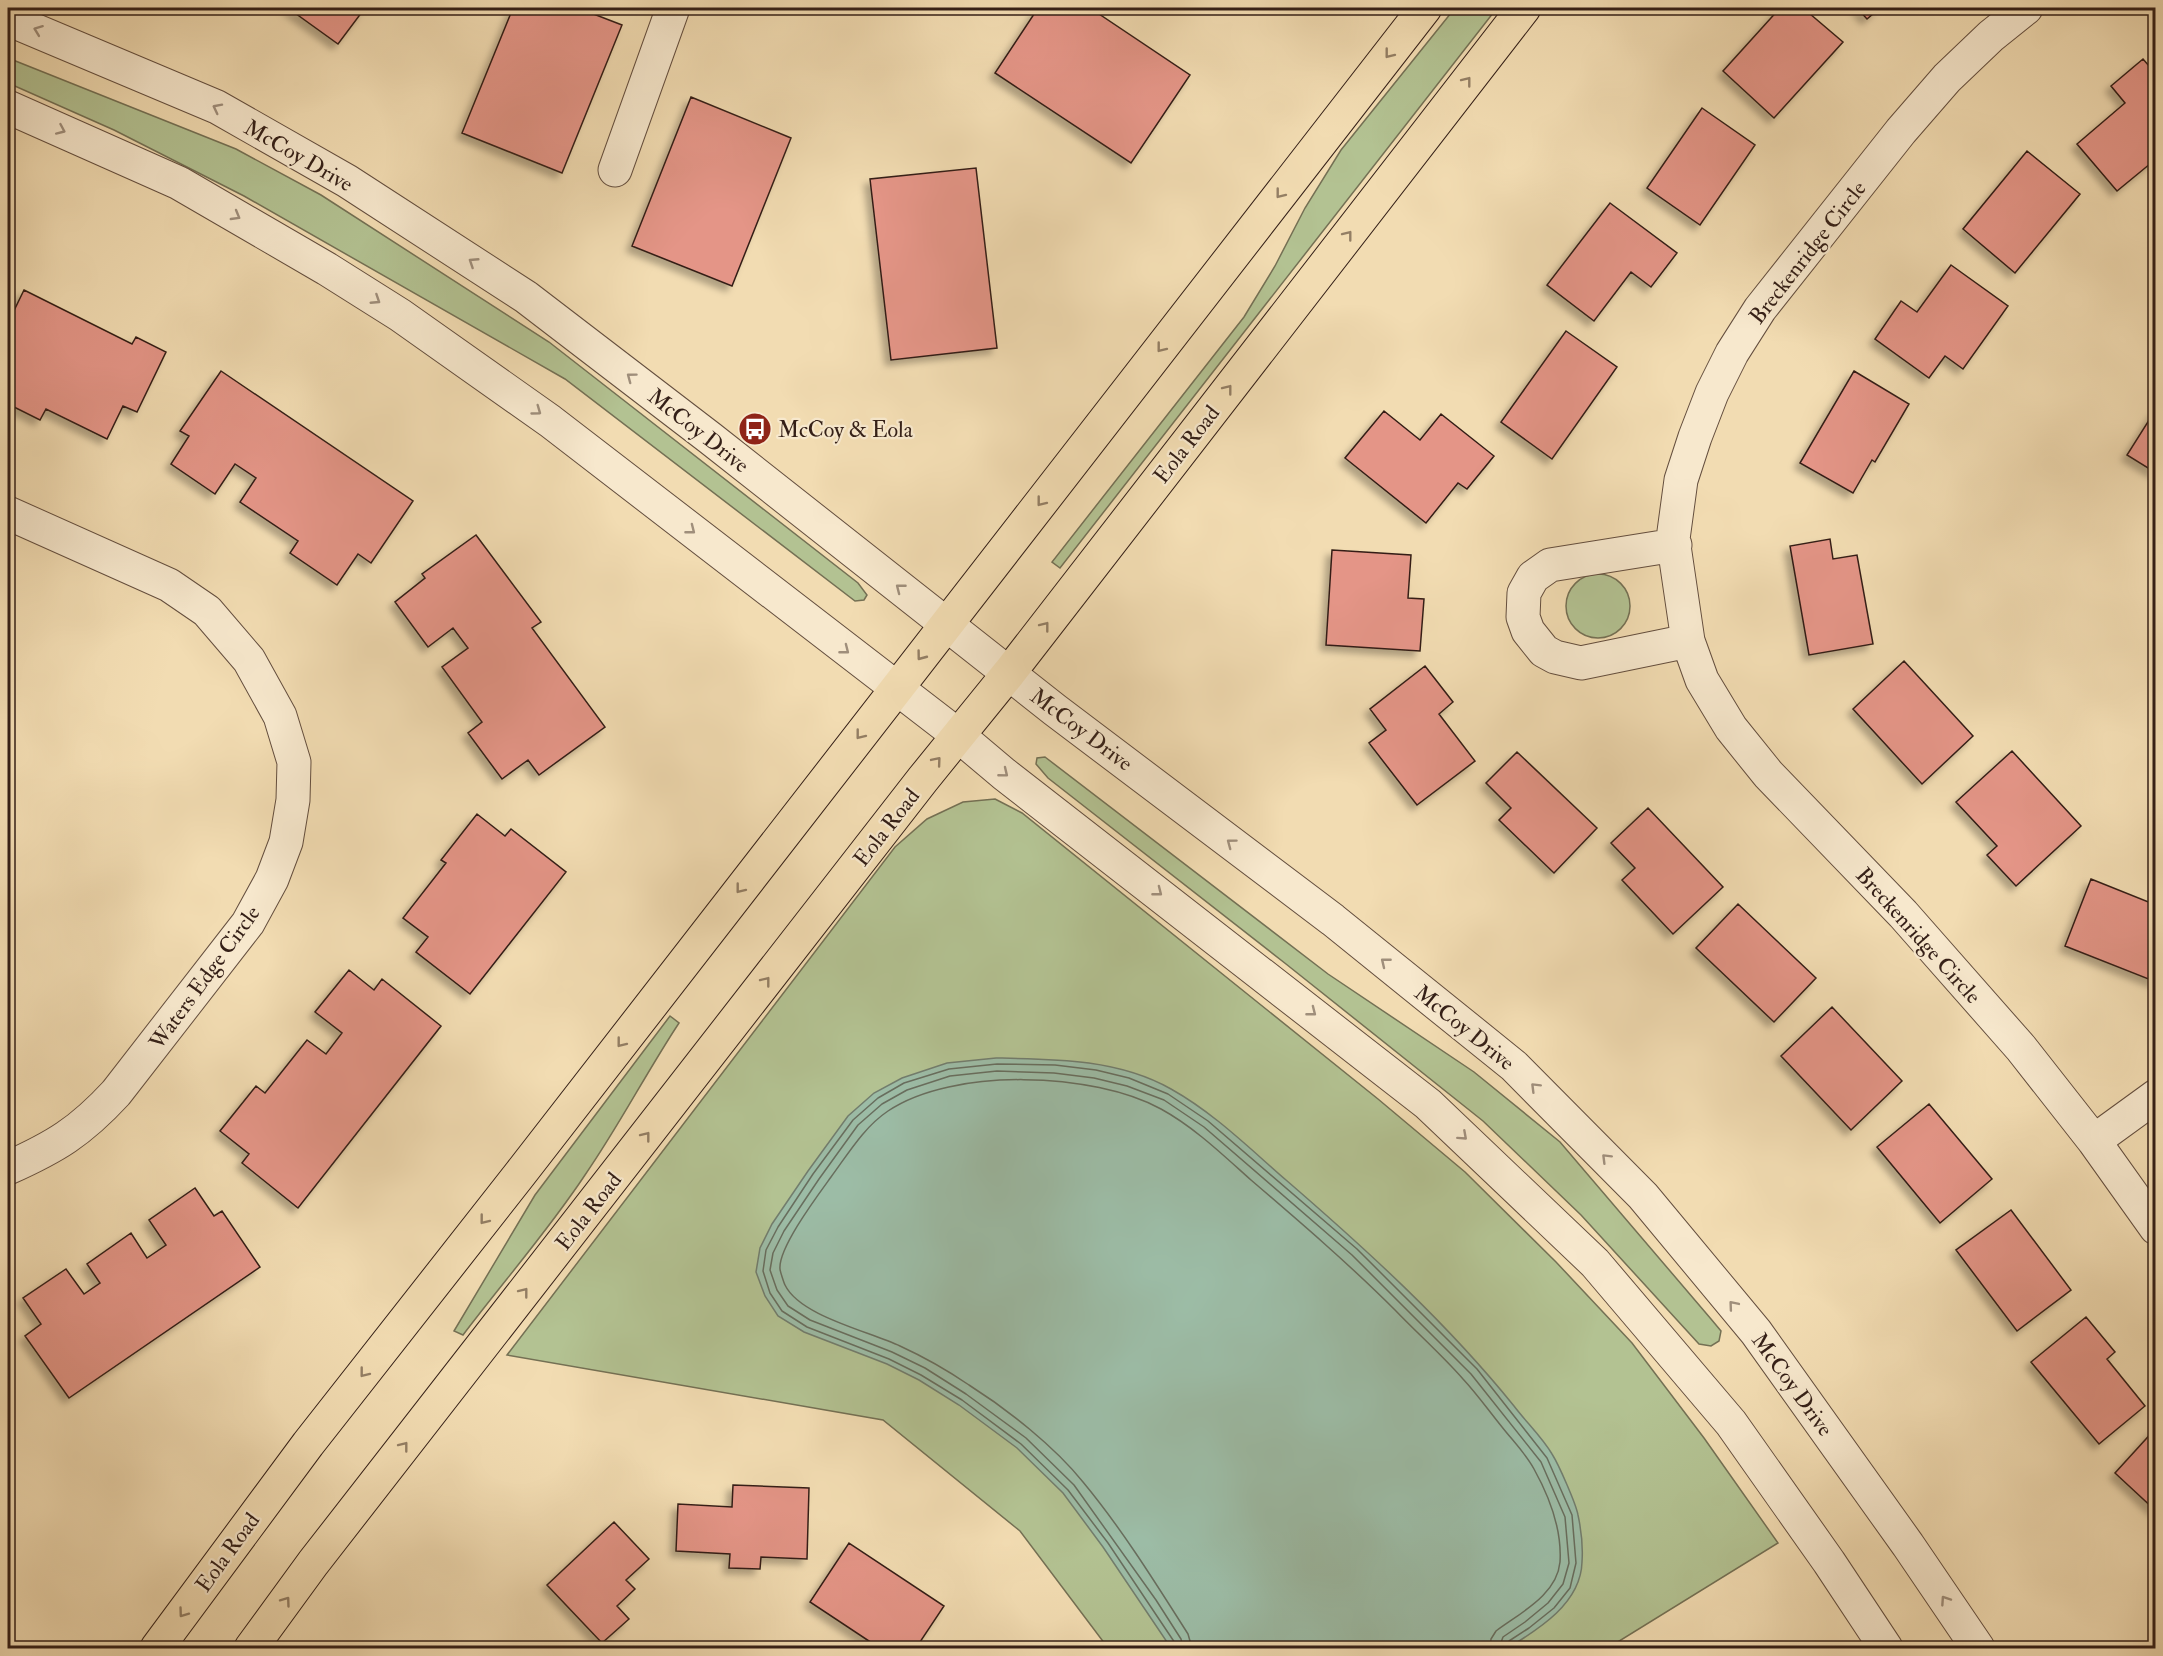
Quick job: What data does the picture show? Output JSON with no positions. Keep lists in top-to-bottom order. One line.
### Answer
{"streets":{"main road":["Eola Road"],"street":["McCoy Drive","Breckenridge Circle","Waters Edge Circle"]},"crossings":[["McCoy Drive","Eola Road"]],"places":{"bus stop":["McCoy & Eola"]}}
